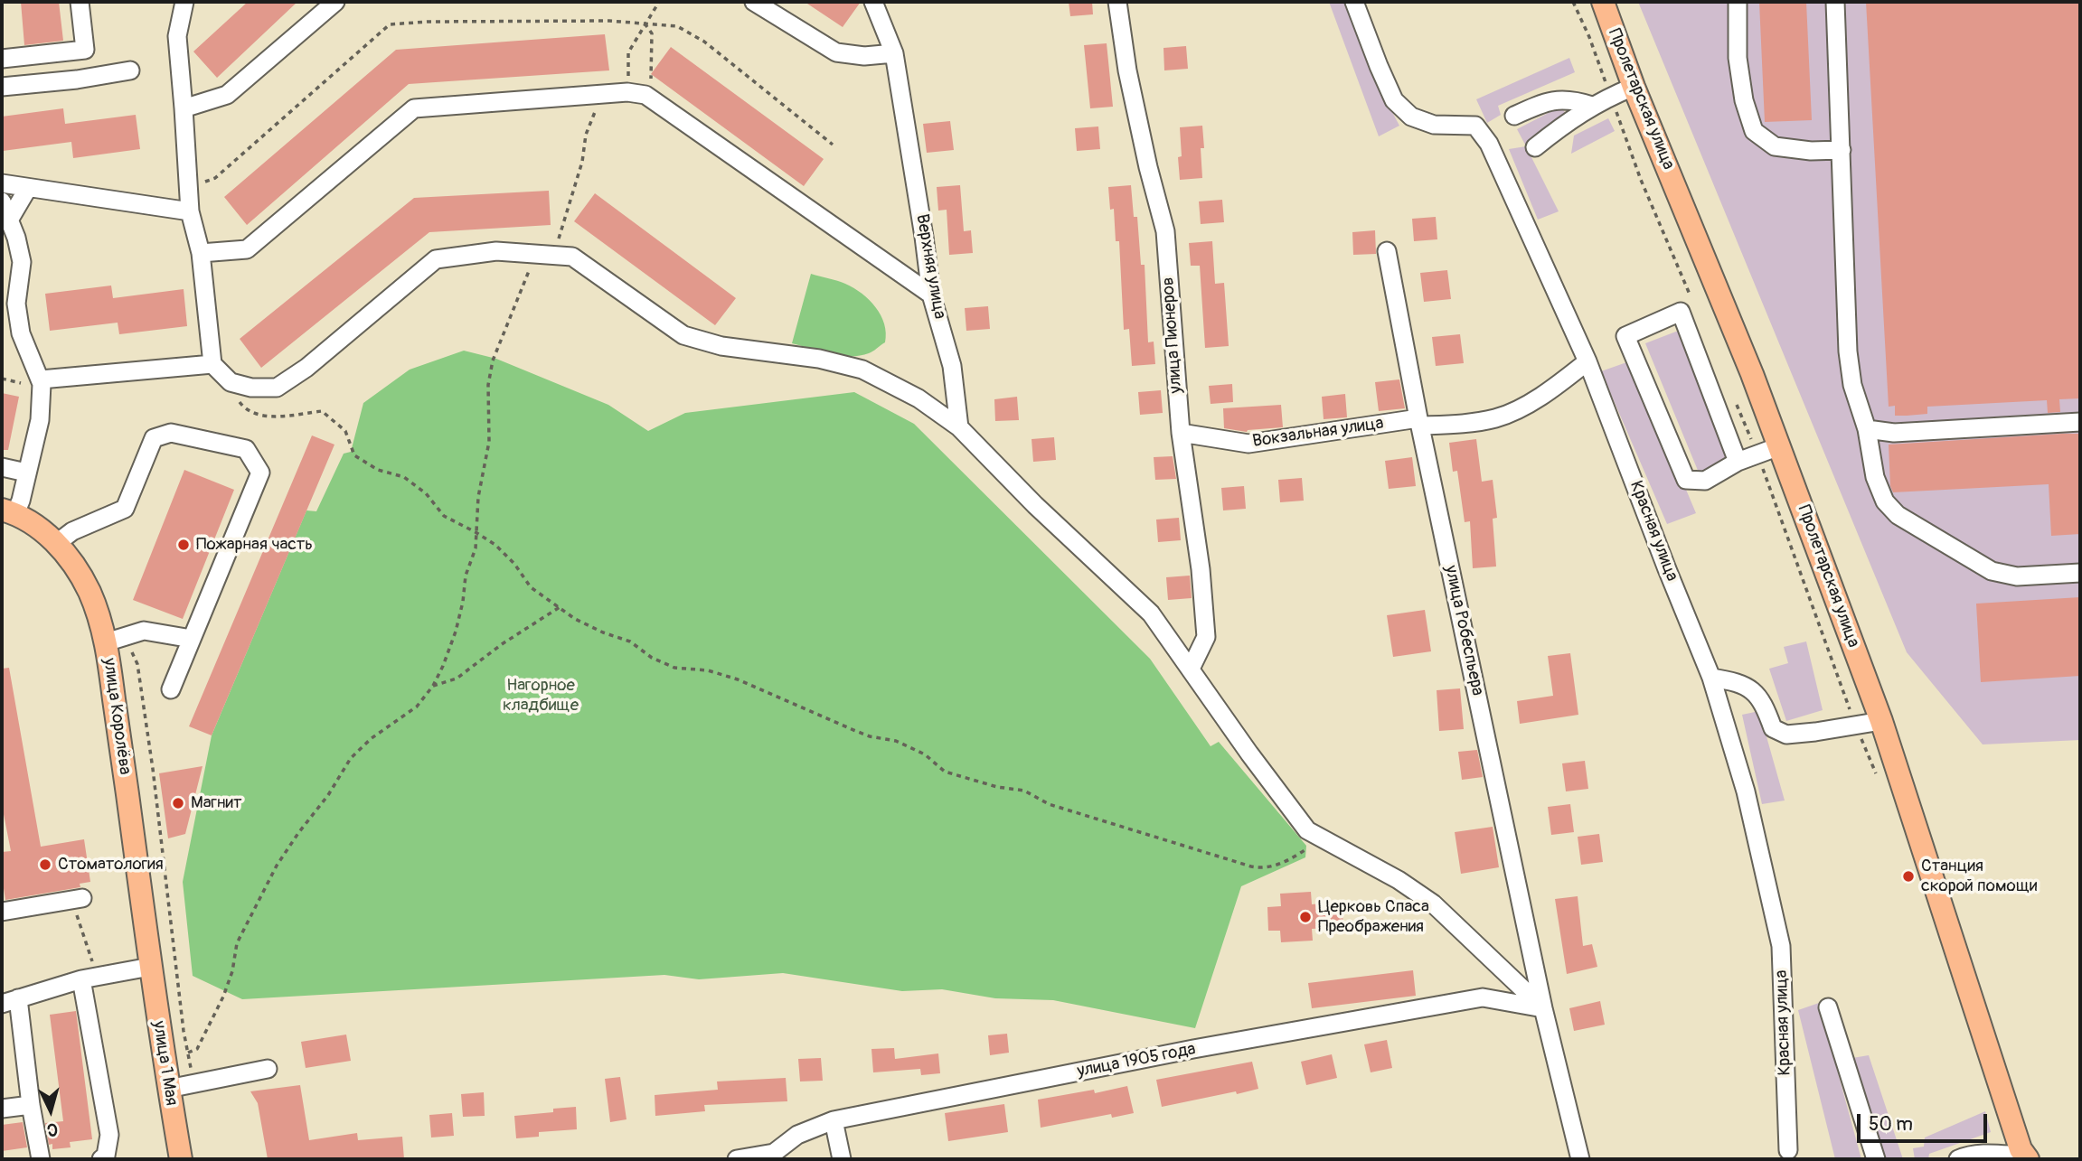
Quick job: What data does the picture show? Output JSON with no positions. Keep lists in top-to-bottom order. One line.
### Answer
{"streets":{"main road":["Пролетарская улица","улица Королёва","улица 1 Мая"],"street":["Верхняя улица","улица Пионеров","Вокзальная улица","Красная улица","улица Робеспьера","улица 1905 года"]},"crossings":[["улица Пионеров","Вокзальная улица"],["Вокзальная улица","Красная улица"],["Вокзальная улица","улица Робеспьера"],["улица Робеспьера","улица 1905 года"],["улица Королёва","улица 1 Мая"]],"parks":["Нагорное кладбище"],"places":["Пожарная часть","Магнит","Стоматология","Станция скорой помощи","Церковь Спаса Преображения"],"scale_bar":"50 m","north":"bottom"}
